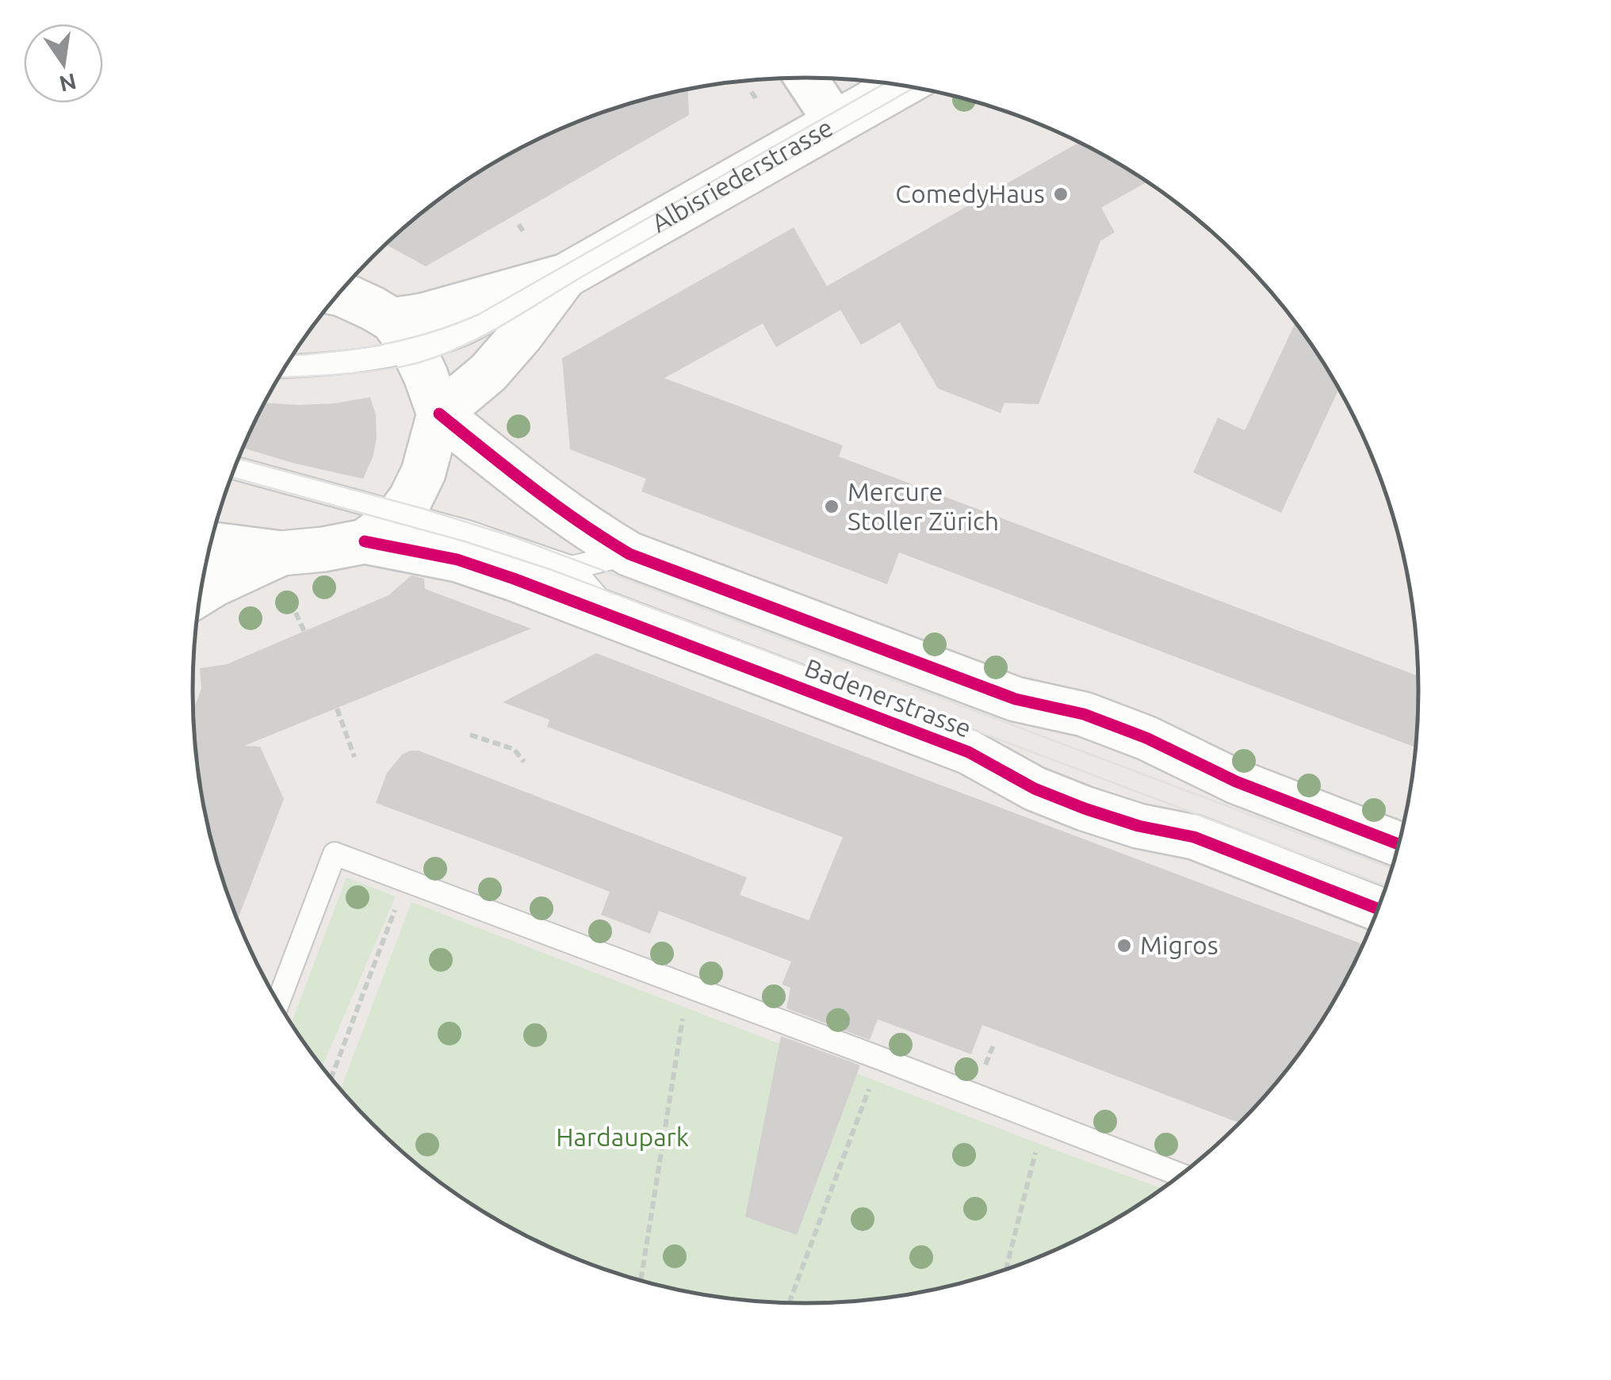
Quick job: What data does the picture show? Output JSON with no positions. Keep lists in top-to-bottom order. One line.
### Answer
{"streets":{"street":["Albisriederstrasse","Badenerstrasse"]},"crossings":[["Albisriederstrasse","Badenerstrasse"]],"parks":["Hardaupark"],"places":["ComedyHaus","Mercure Stoller Zürich","Migros"],"north":"bottom"}
